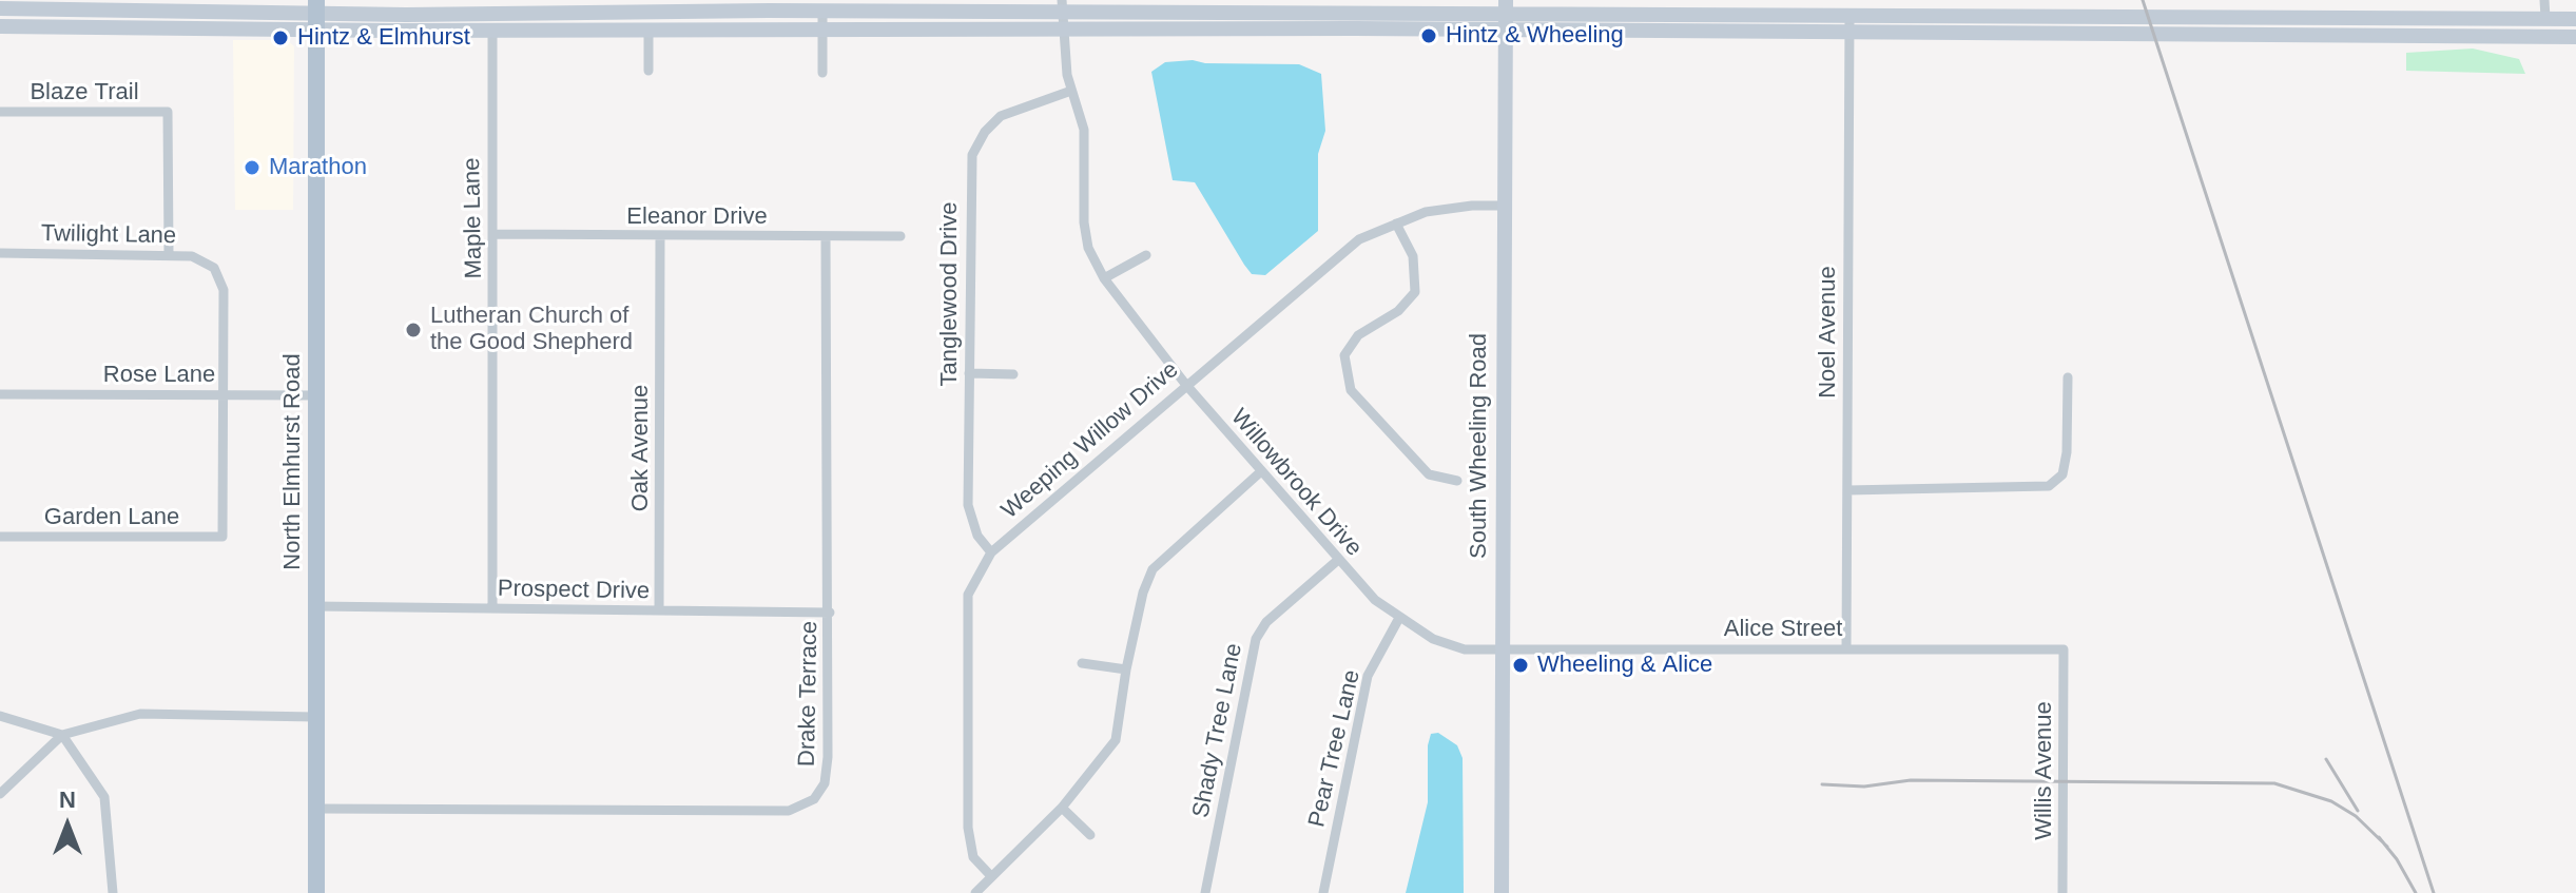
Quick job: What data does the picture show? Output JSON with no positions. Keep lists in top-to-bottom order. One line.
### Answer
{"streets":{"main road":["South Wheeling Road","North Elmhurst Road"],"street":["Blaze Trail","Eleanor Drive","Maple Lane","Twilight Lane","Tanglewood Drive","Noel Avenue","Rose Lane","Weeping Willow Drive","Oak Avenue","Willowbrook Drive","Garden Lane","Prospect Drive","Alice Street","Drake Terrace","Shady Tree Lane","Pear Tree Lane","Willis Avenue"]},"crossings":[["Blaze Trail","Twilight Lane"],["Eleanor Drive","Maple Lane"],["Eleanor Drive","Oak Avenue"],["Eleanor Drive","Drake Terrace"],["Maple Lane","Prospect Drive"],["Twilight Lane","Rose Lane"],["Twilight Lane","Garden Lane"],["Tanglewood Drive","Weeping Willow Drive"],["Tanglewood Drive","Willowbrook Drive"],["Noel Avenue","Alice Street"],["Rose Lane","North Elmhurst Road"],["Rose Lane","Garden Lane"],["Weeping Willow Drive","South Wheeling Road"],["Weeping Willow Drive","Willowbrook Drive"],["South Wheeling Road","Willowbrook Drive"],["South Wheeling Road","Alice Street"],["Oak Avenue","Prospect Drive"],["North Elmhurst Road","Prospect Drive"],["North Elmhurst Road","Drake Terrace"],["Willowbrook Drive","Alice Street"],["Willowbrook Drive","Shady Tree Lane"],["Willowbrook Drive","Pear Tree Lane"],["Prospect Drive","Drake Terrace"],["Alice Street","Willis Avenue"]],"places":["Hintz & Wheeling","Hintz & Elmhurst","Marathon","Lutheran Church of the Good Shepherd","Wheeling & Alice"],"north":"top"}
